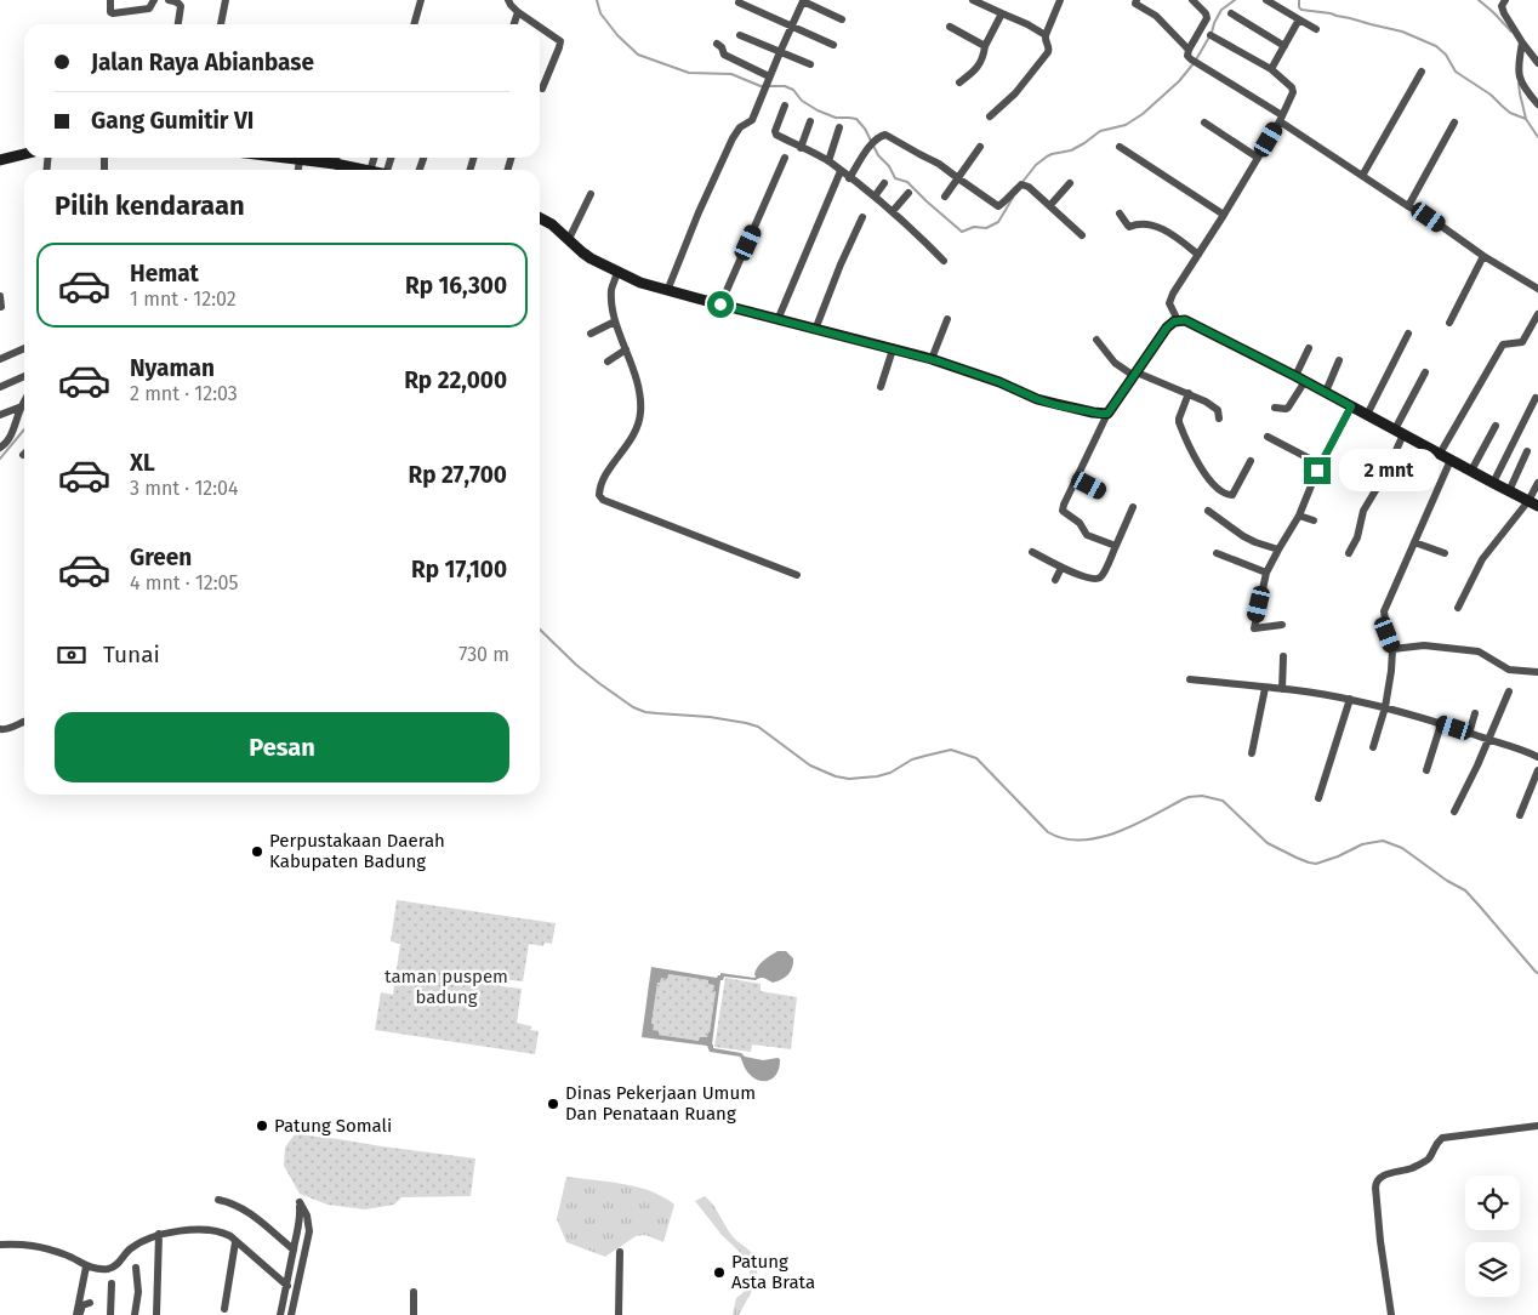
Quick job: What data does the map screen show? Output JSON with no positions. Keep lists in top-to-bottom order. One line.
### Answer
{"parks":["taman puspem badung"],"places":["Perpustakaan Daerah Kabupaten Badung","Dinas Pekerjaan Umum Dan Penataan Ruang","Patung Somali","Patung Asta Brata"],"page":{"banner":["Jalan Raya Abianbase","Gang Gumitir VI"],"heading":"Pilih kendaraan","list":[{"name":"Hemat","note":"1 mnt · 12:02","value":"Rp 16,300"},{"name":"Nyaman","note":"2 mnt · 12:03","value":"Rp 22,000"},{"name":"XL","note":"3 mnt · 12:04","value":"Rp 27,700"},{"name":"Green","note":"4 mnt · 12:05","value":"Rp 17,100"}],"bubble":"2 mnt","pay":["Tunai","730 m"],"buttons":"Pesan"}}
